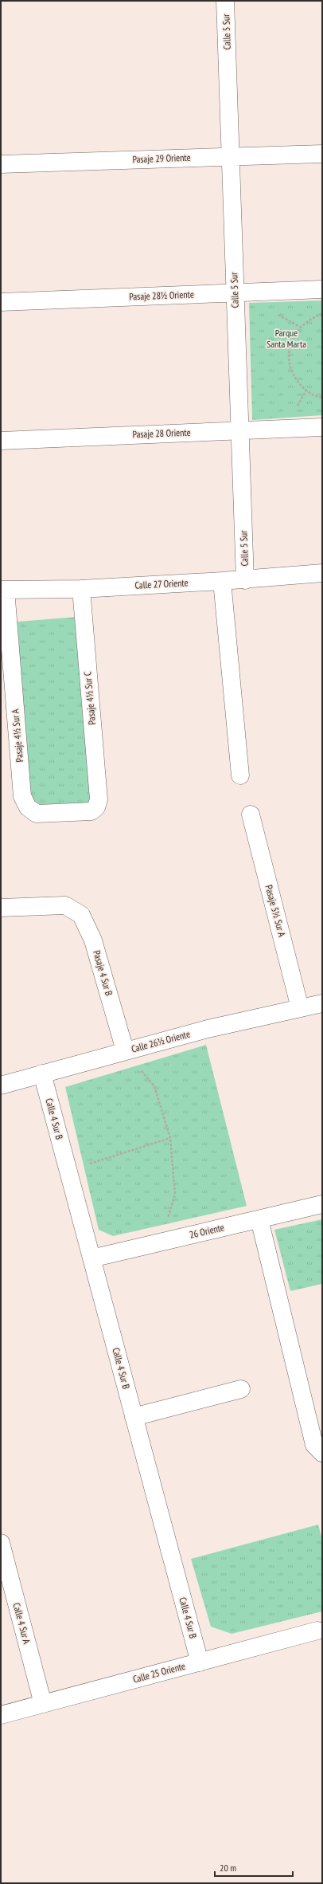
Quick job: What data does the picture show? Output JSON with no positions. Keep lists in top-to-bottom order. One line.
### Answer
{"streets":{"street":["Calle 5 Sur","Pasaje 29 Oriente","Pasaje 28½ Oriente","Pasaje 28 Oriente","Calle 27 Oriente","Pasaje 4½ Sur C","Pasaje 4½ Sur A","Pasaje 5½ Sur A","Pasaje 4 Sur B","Calle 26½ Oriente","Calle 4 Sur B","26 Oriente","Calle 4 Sur A","Calle 25 Oriente"]},"crossings":[["Calle 5 Sur","Pasaje 29 Oriente"],["Calle 5 Sur","Pasaje 28½ Oriente"],["Calle 5 Sur","Pasaje 28 Oriente"],["Calle 5 Sur","Calle 27 Oriente"],["Calle 27 Oriente","Pasaje 4½ Sur C"],["Calle 27 Oriente","Pasaje 4½ Sur A"],["Pasaje 4½ Sur C","Pasaje 4½ Sur A"],["Pasaje 5½ Sur A","Calle 26½ Oriente"],["Pasaje 4 Sur B","Calle 26½ Oriente"],["Calle 26½ Oriente","Calle 4 Sur B"],["Calle 4 Sur B","26 Oriente"],["Calle 4 Sur B","Calle 25 Oriente"],["Calle 4 Sur A","Calle 25 Oriente"]],"parks":["Parque Santa Marta"],"scale_bar":"20 m"}
